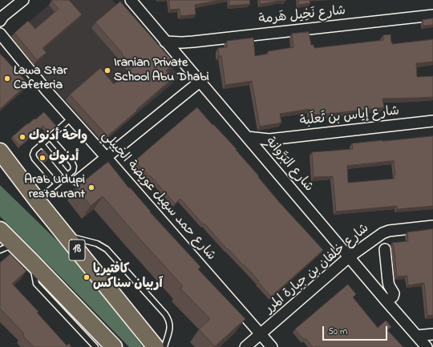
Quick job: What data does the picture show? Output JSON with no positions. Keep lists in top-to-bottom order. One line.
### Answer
{"streets":{"main road":["18"],"street":["شارع نَخِيل هَرمة","شارع إياس بن ثَعلَبة","شارع البَرَّوانة","شارع حمد سهيل عويضة الخييلي","شارع خلفان بن جبارة المرر"]},"crossings":[["شارع نَخِيل هَرمة","شارع البَرَّوانة"],["شارع إياس بن ثَعلَبة","شارع البَرَّوانة"],["شارع البَرَّوانة","شارع خلفان بن جبارة المرر"],["شارع حمد سهيل عويضة الخييلي","شارع خلفان بن جبارة المرر"]],"places":["Iranian Private School Abu Dhabi","Lawa Star Cafeteria","واحة أدنوك","أدنوك","Arab Udupi restaurant","كافتيريا آربيان سناكس"],"scale_bar":"50 m"}
